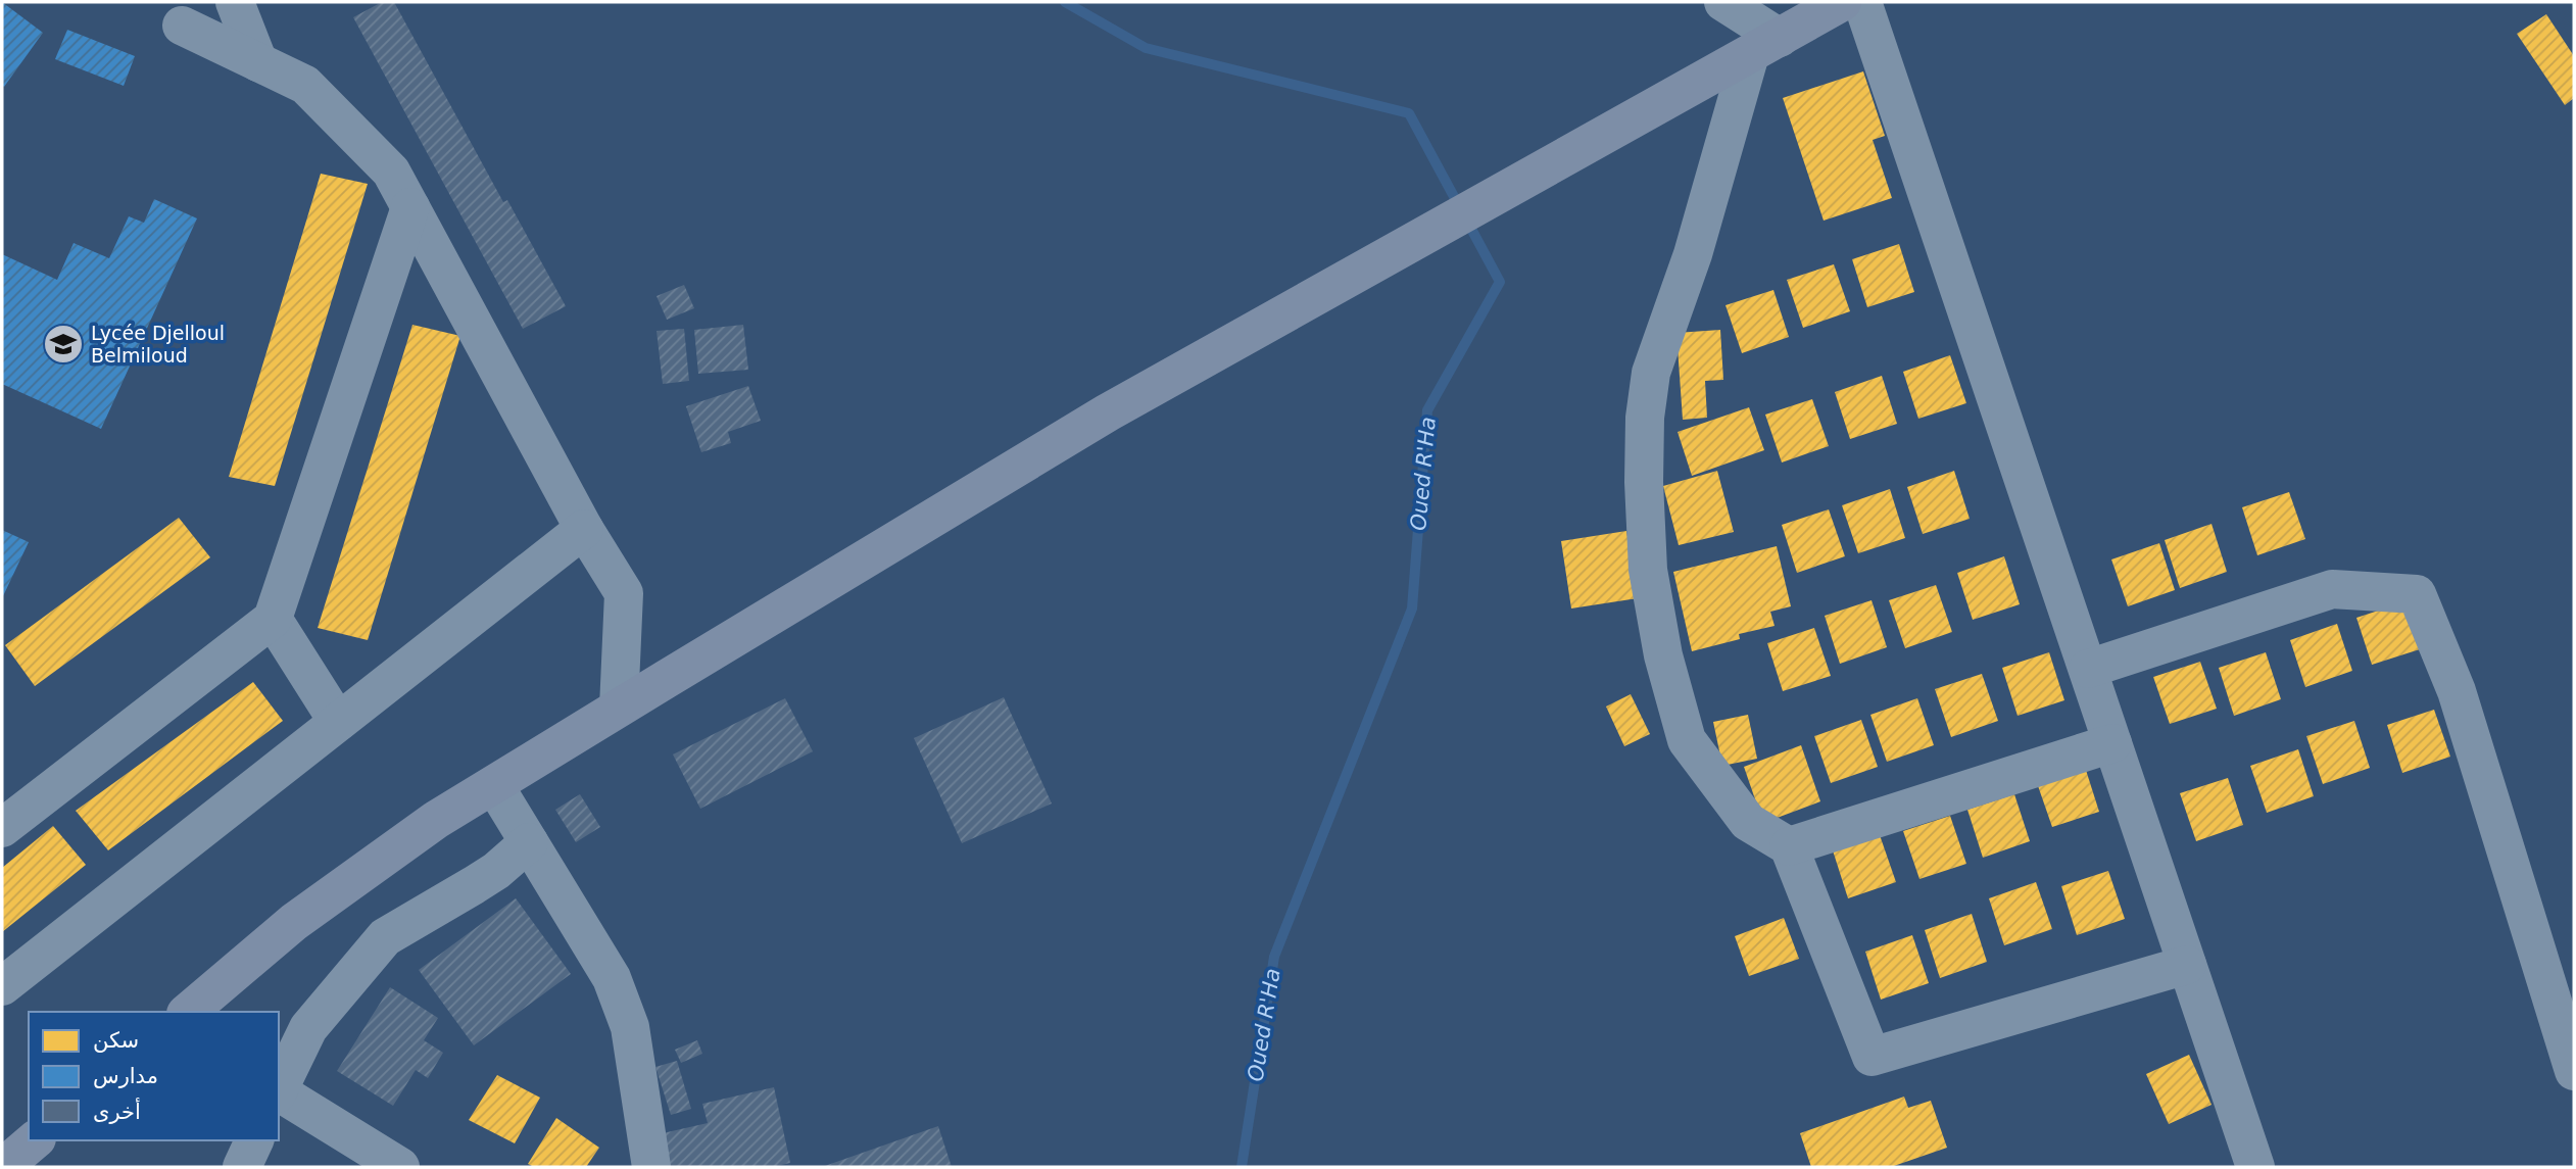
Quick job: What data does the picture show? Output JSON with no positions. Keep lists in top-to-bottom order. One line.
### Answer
{"water":["Oued R'Ha"],"places":{"school or university":["Lycée Djelloul Belmiloud"]},"legend":["سكن","مدارس","أخرى"]}
